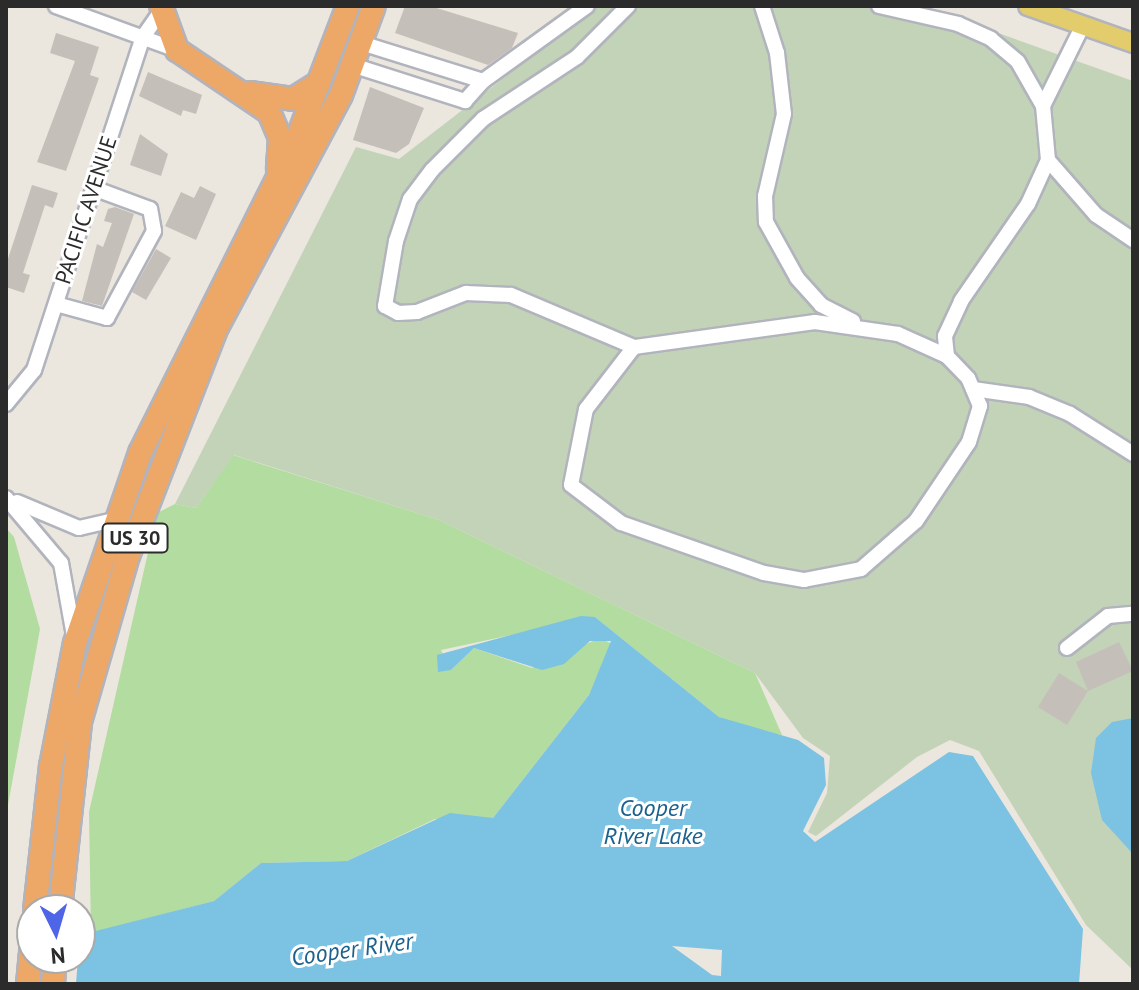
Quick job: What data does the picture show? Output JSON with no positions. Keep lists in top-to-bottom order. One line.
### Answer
{"streets":{"highway":["US 30"],"street":["PACIFIC AVENUE"]},"water":["Cooper River Lake","Cooper River"],"north":"bottom"}
